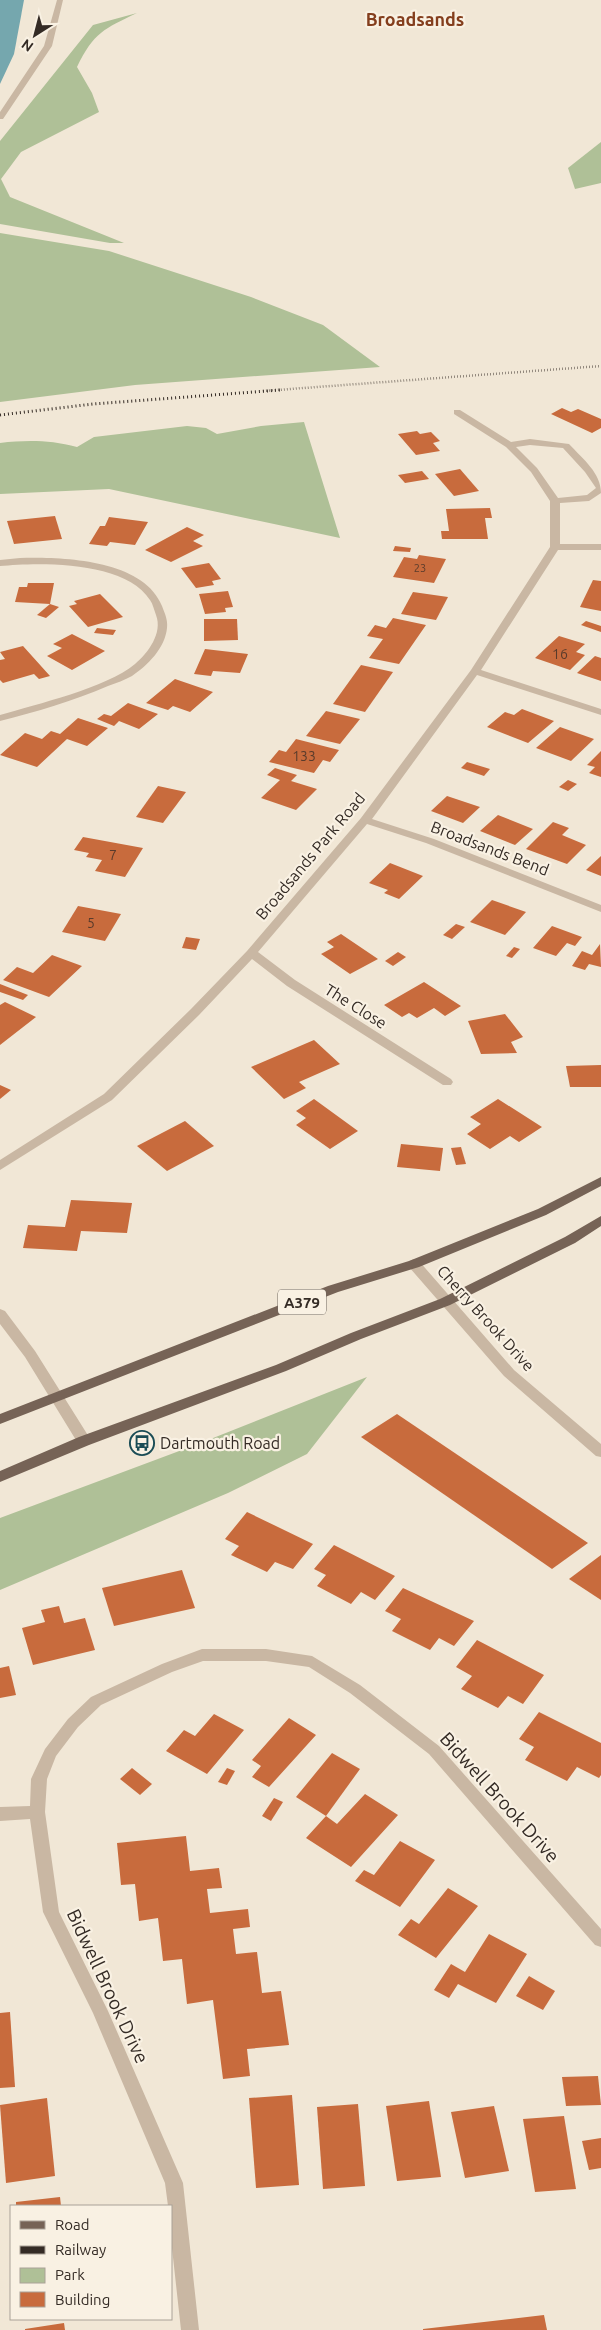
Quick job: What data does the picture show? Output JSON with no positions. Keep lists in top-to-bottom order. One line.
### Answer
{"streets":{"main road":["A379"],"street":["Broadsands Bend","Broadsands Park Road","The Close","Cherry Brook Drive","Bidwell Brook Drive"]},"crossings":[["Broadsands Bend","Broadsands Park Road"],["Broadsands Park Road","The Close"],["A379","Cherry Brook Drive"]],"districts":["Broadsands"],"places":{"bus stop":["Dartmouth Road"]},"house_numbers":["23","16","133","7","5"],"legend":["Road","Railway","Park","Building"],"north":"bottom left"}
